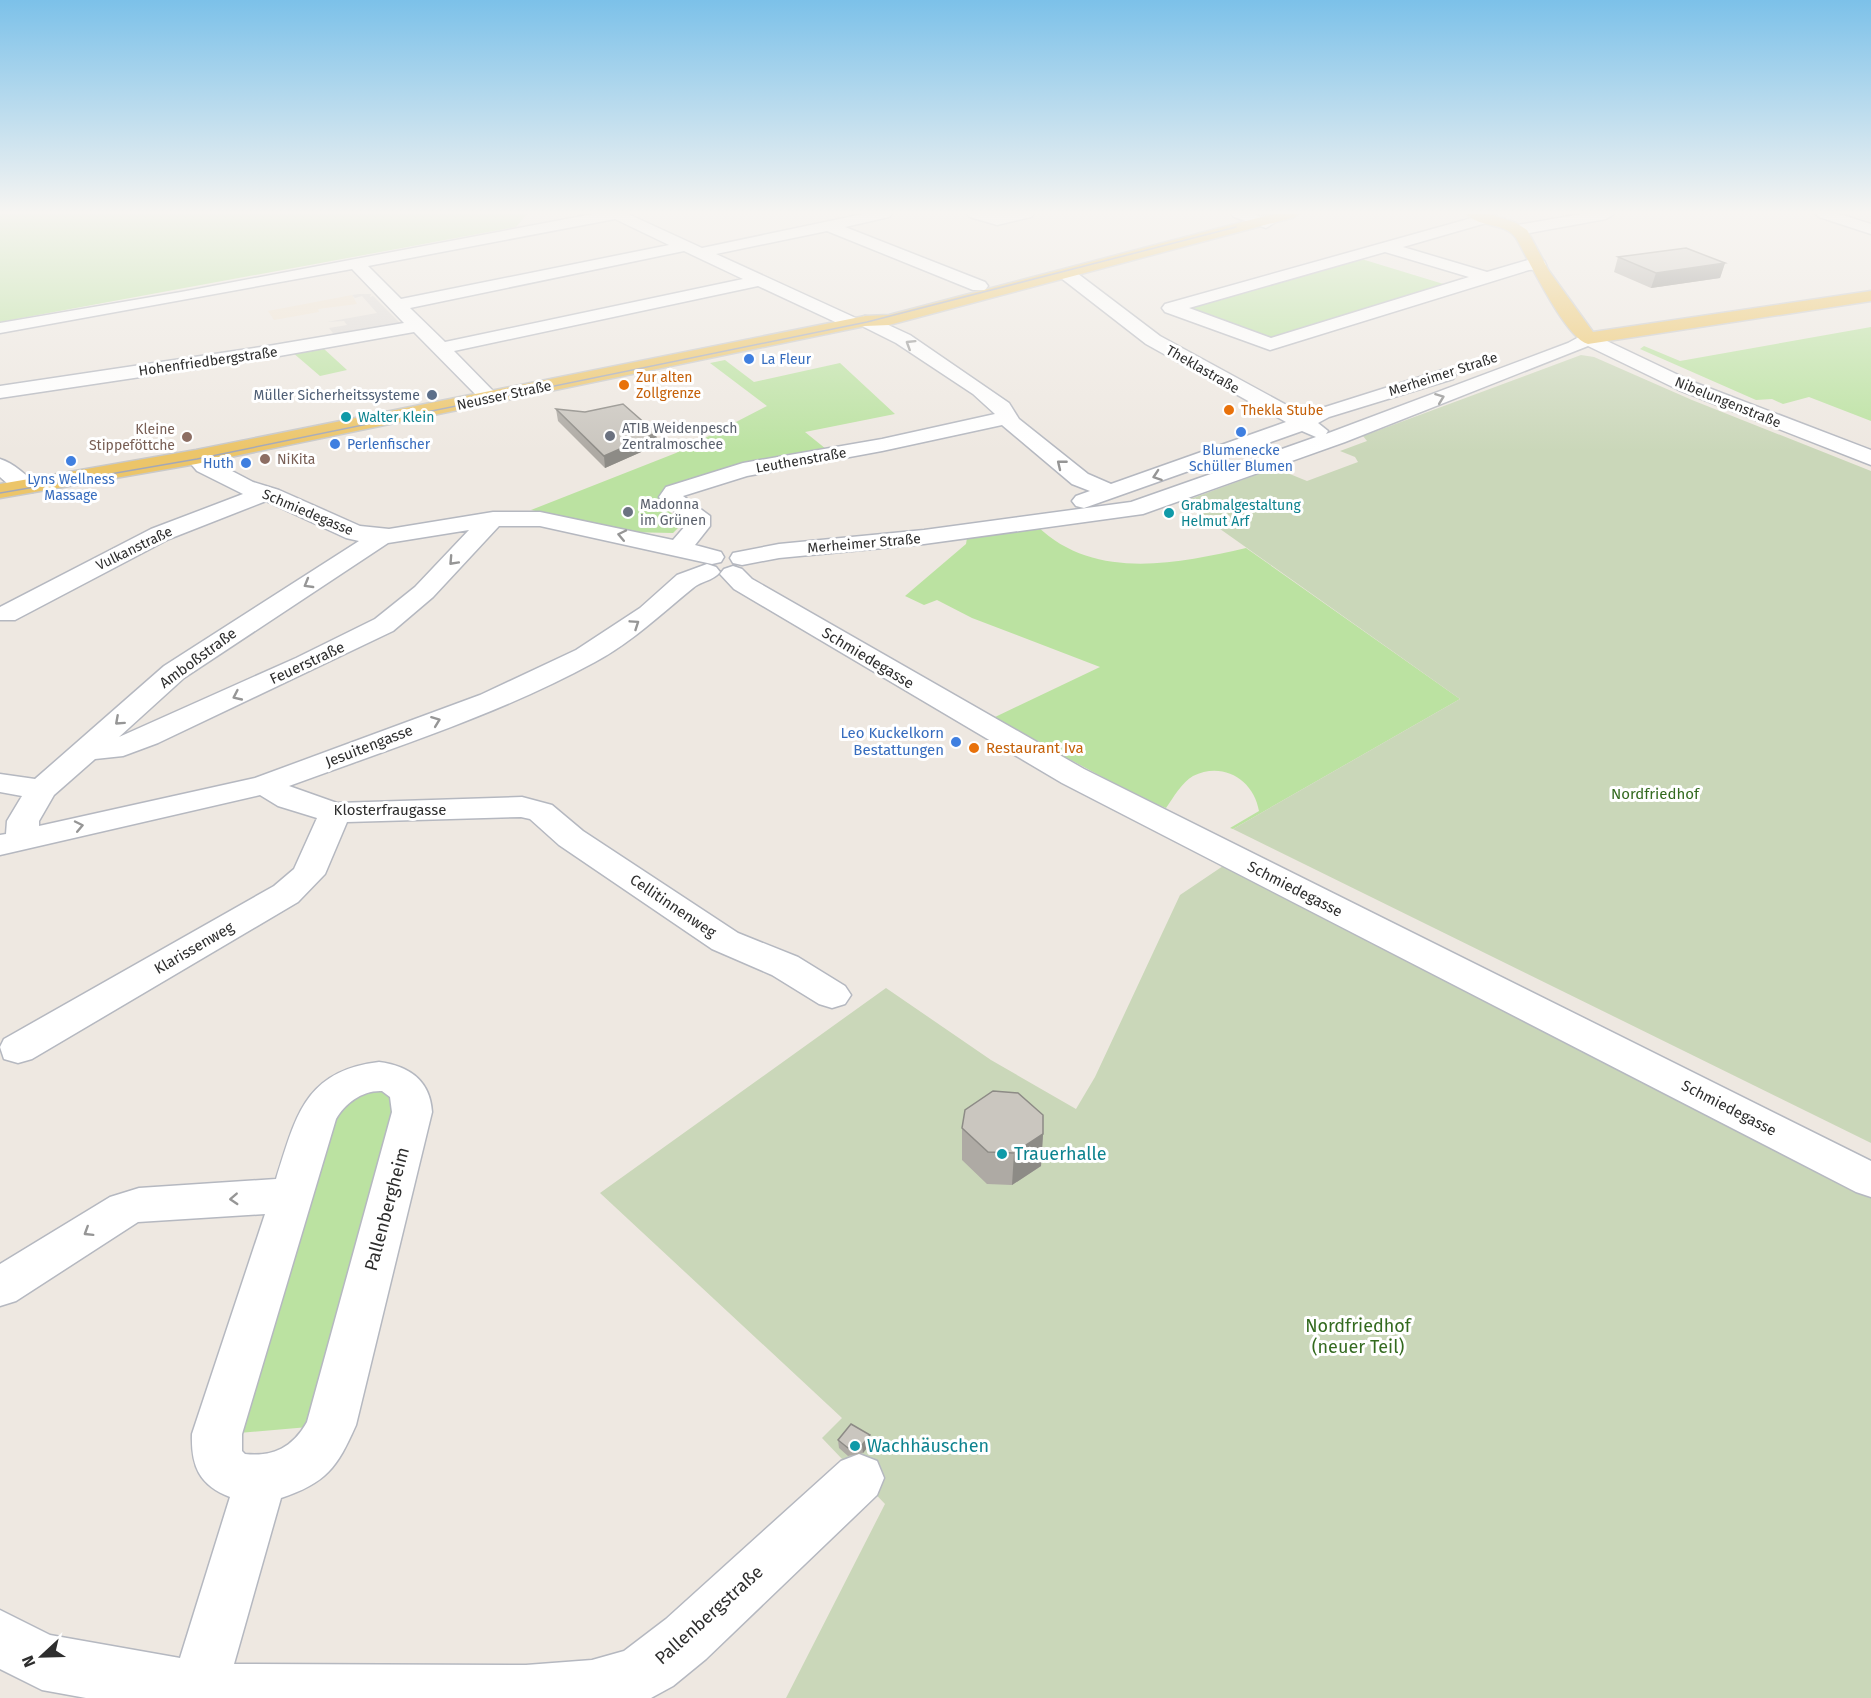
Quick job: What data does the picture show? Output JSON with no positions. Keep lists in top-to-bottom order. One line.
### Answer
{"streets":{"main road":["Merheimer Straße","Neusser Straße"],"street":["Hohenfriedbergstraße","Theklastraße","Nibelungenstraße","Leuthenstraße","Schmiedegasse","Vulkanstraße","Amboßstraße","Feuerstraße","Jesuitengasse","Klosterfraugasse","Cellitinnenweg","Klarissenweg","Pallenbergheim","Pallenbergstraße"]},"crossings":[["Theklastraße","Merheimer Straße"],["Merheimer Straße","Nibelungenstraße"],["Merheimer Straße","Schmiedegasse"],["Merheimer Straße","Jesuitengasse"],["Neusser Straße","Schmiedegasse"],["Leuthenstraße","Schmiedegasse"],["Schmiedegasse","Vulkanstraße"],["Schmiedegasse","Amboßstraße"],["Schmiedegasse","Feuerstraße"],["Schmiedegasse","Jesuitengasse"],["Amboßstraße","Feuerstraße"],["Amboßstraße","Jesuitengasse"],["Jesuitengasse","Klosterfraugasse"],["Klosterfraugasse","Cellitinnenweg"],["Klosterfraugasse","Klarissenweg"]],"one_way":["Amboßstraße","Feuerstraße","Jesuitengasse"],"parks":["Nordfriedhof","Nordfriedhof (neuer Teil)"],"places":["La Fleur","Zur alten Zollgrenze","Müller Sicherheitssysteme","Thekla Stube","Walter Klein","Blumenecke Schüller Blumen","ATIB Weidenpesch Zentralmoschee","Kleine Stippeföttche","Perlenfischer","NiKita","Lyns Wellness Massage","Huth","Madonna im Grünen","Grabmalgestaltung Helmut Arf","Leo Kuckelkorn Bestattungen","Restaurant Iva","Trauerhalle","Wachhäuschen"],"north":"left"}
